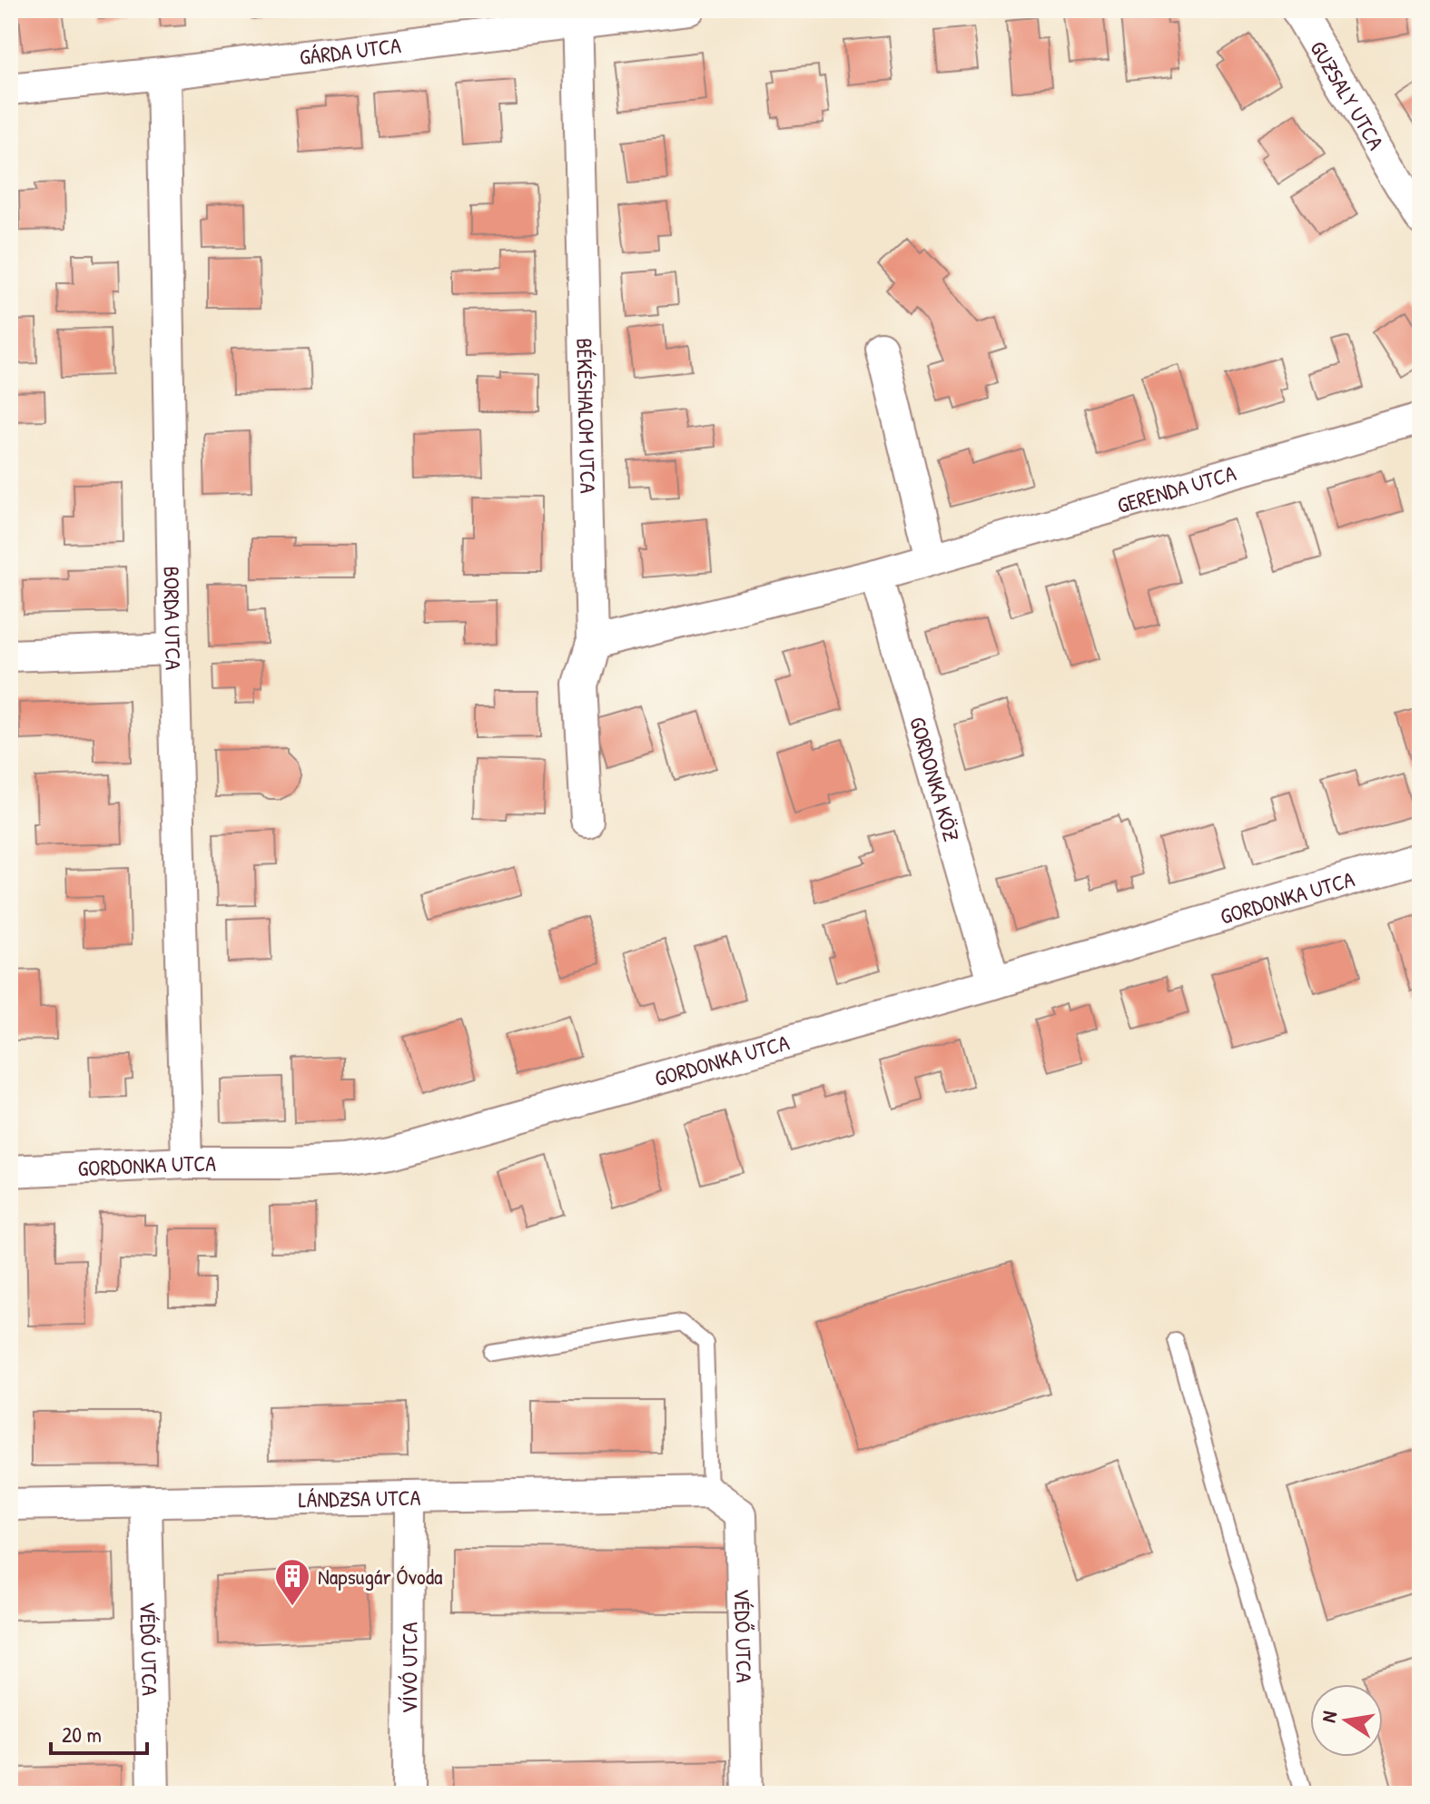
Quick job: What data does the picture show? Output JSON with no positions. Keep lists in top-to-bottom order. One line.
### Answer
{"streets":{"street":["GÁRDA UTCA","GUZSALY UTCA","BÉKÉSHALOM UTCA","GERENDA UTCA","BORDA UTCA","GORDONKA KÖZ","GORDONKA UTCA","LÁNDZSA UTCA","VÉDŐ UTCA","VÍVÓ UTCA"]},"crossings":[["GÁRDA UTCA","BÉKÉSHALOM UTCA"],["GÁRDA UTCA","BORDA UTCA"],["BÉKÉSHALOM UTCA","GERENDA UTCA"],["GERENDA UTCA","GORDONKA KÖZ"],["BORDA UTCA","GORDONKA UTCA"],["GORDONKA KÖZ","GORDONKA UTCA"],["LÁNDZSA UTCA","VÉDŐ UTCA"],["LÁNDZSA UTCA","VÍVÓ UTCA"]],"places":{"building":["Napsugár Óvoda"]},"scale_bar":"20 m","north":"left"}
